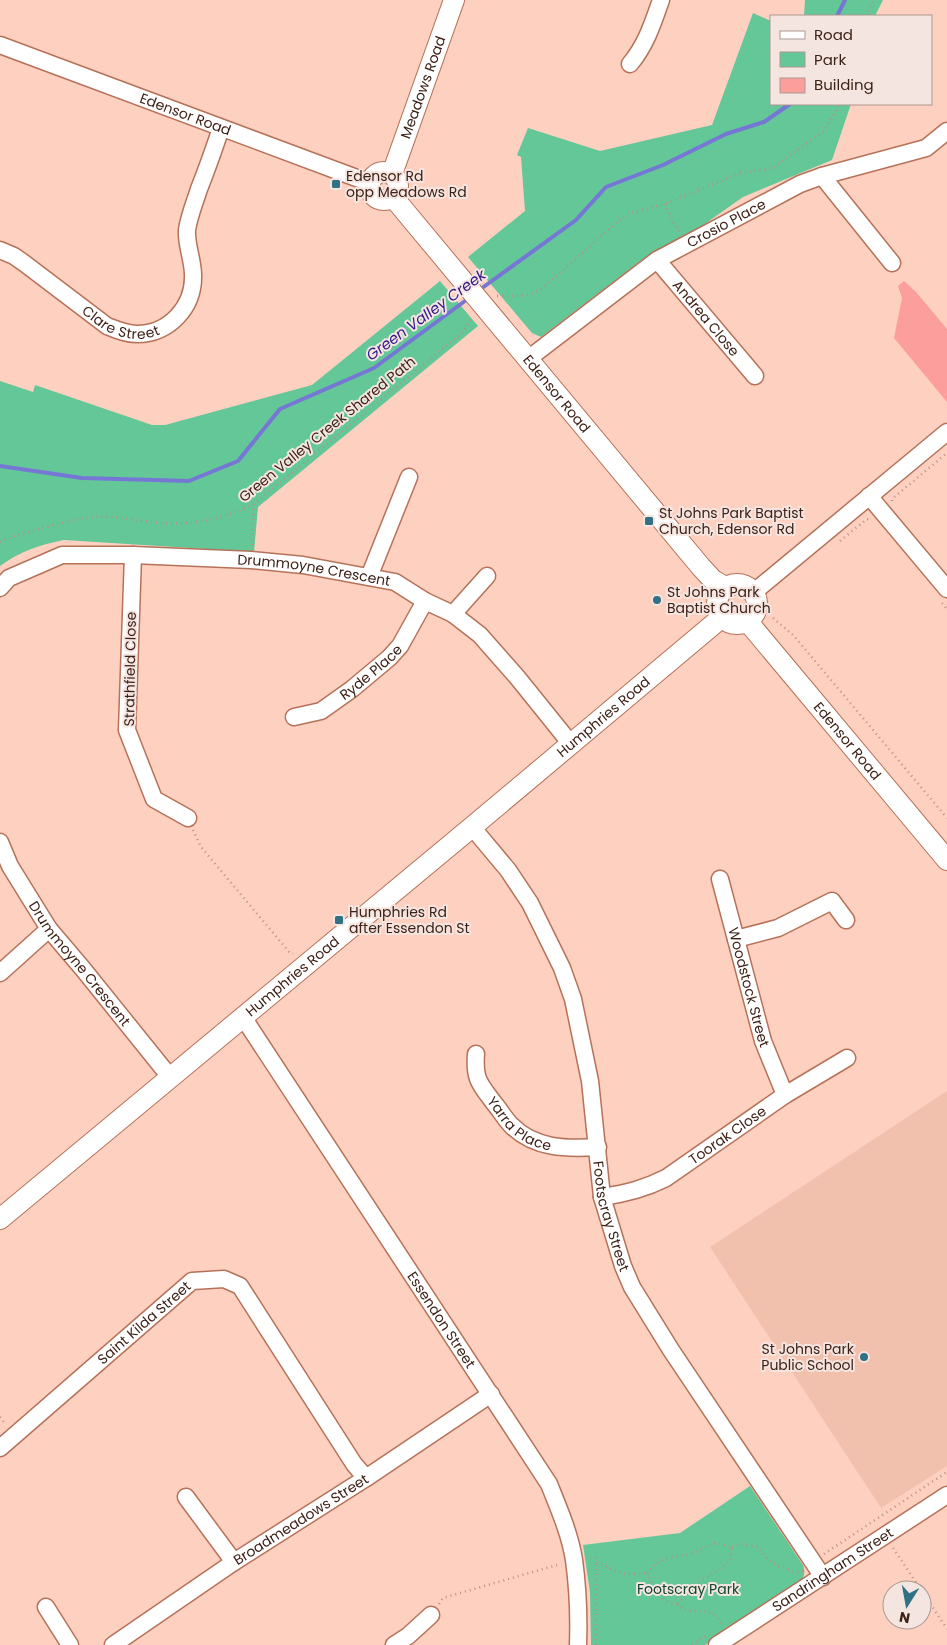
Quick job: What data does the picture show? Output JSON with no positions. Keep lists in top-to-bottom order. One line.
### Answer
{"streets":{"main road":["Meadows Road","Edensor Road","Humphries Road"],"street":["Crosio Place","Clare Street","Andrea Close","Drummoyne Crescent","Strathfield Close","Ryde Place","Woodstock Street","Yarra Place","Toorak Close","Footscray Street","Essendon Street","Saint Kilda Street","Broadmeadows Street","Sandringham Street"],"path":["Green Valley Creek Shared Path"]},"crossings":[["Meadows Road","Edensor Road"],["Edensor Road","Crosio Place"],["Edensor Road","Clare Street"],["Edensor Road","Green Valley Creek Shared Path"],["Edensor Road","Humphries Road"],["Crosio Place","Andrea Close"],["Drummoyne Crescent","Strathfield Close"],["Drummoyne Crescent","Ryde Place"],["Drummoyne Crescent","Humphries Road"],["Humphries Road","Footscray Street"],["Humphries Road","Essendon Street"],["Woodstock Street","Toorak Close"],["Yarra Place","Footscray Street"],["Toorak Close","Footscray Street"],["Footscray Street","Sandringham Street"],["Essendon Street","Broadmeadows Street"],["Saint Kilda Street","Broadmeadows Street"]],"water":["Green Valley Creek"],"parks":["Footscray Park"],"places":{"transit":["Edensor Rd opp Meadows Rd","St Johns Park Baptist Church, Edensor Rd","Humphries Rd after Essendon St"],"other":["St Johns Park Baptist Church","St Johns Park Public School"]},"legend":["Road","Park","Building"],"north":"bottom"}
